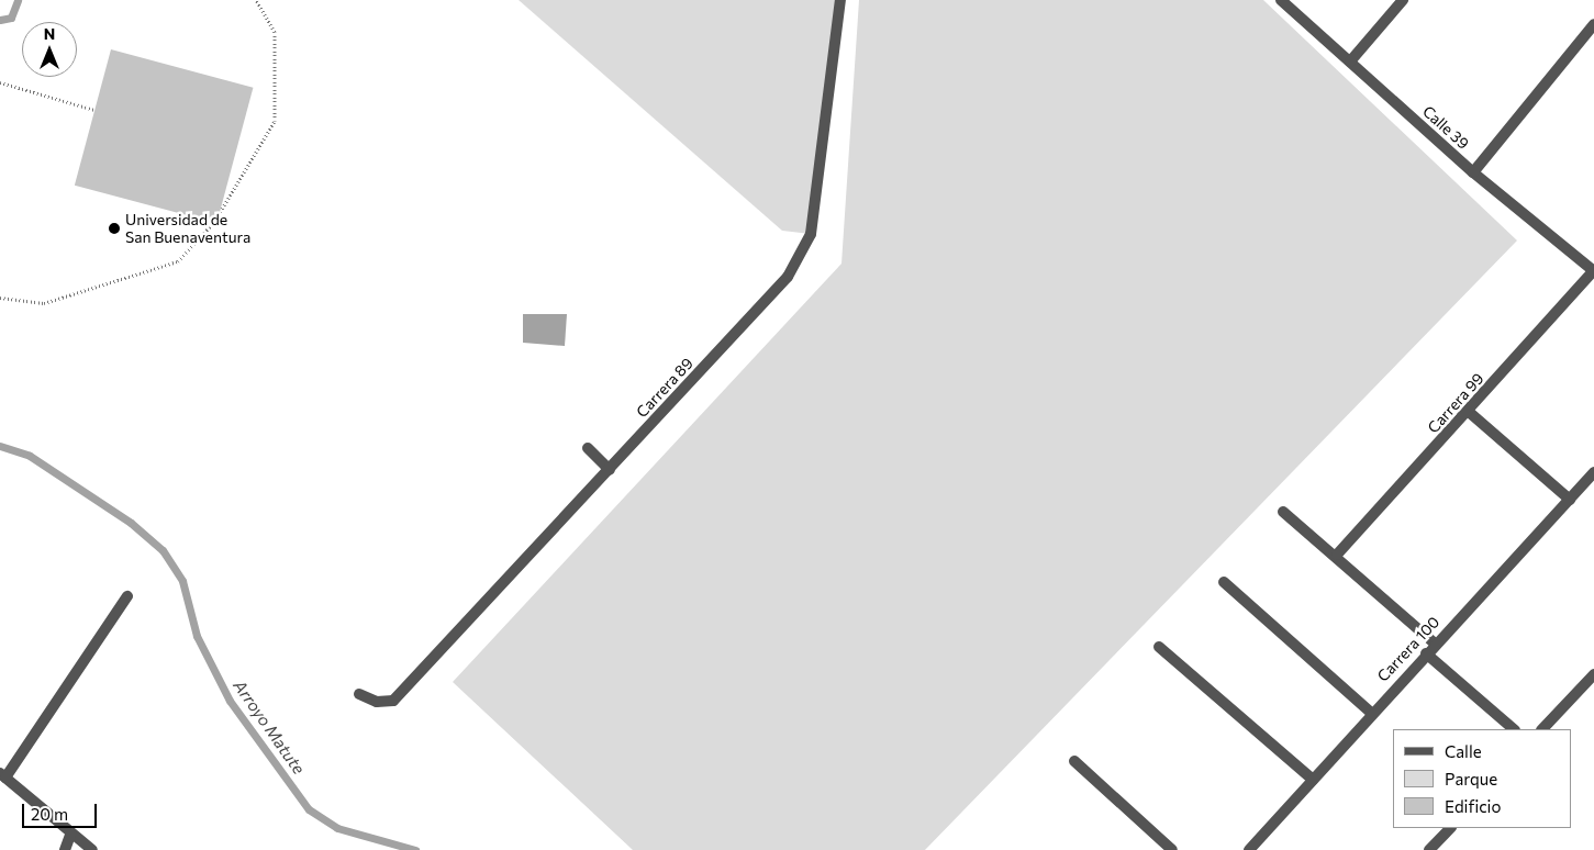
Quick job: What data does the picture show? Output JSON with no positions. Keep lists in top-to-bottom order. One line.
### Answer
{"streets":{"street":["Calle 39","Carrera 89","Carrera 99","Carrera 100"]},"crossings":[["Calle 39","Carrera 99"]],"water":["Arroyo Matute"],"places":["Universidad de San Buenaventura"],"legend":["Calle","Parque","Edificio"],"scale_bar":"20 m","north":"top"}
